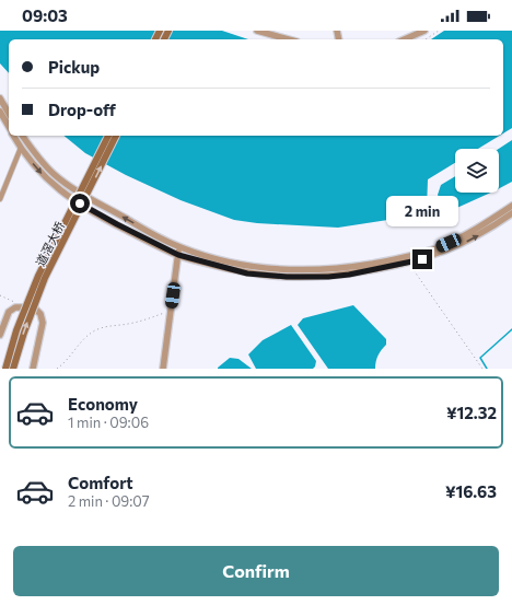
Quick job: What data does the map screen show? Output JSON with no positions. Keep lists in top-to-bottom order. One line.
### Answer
{"streets":{"main road":["道滘大桥"]},"page":{"status":"09:03","banner":["Pickup","Drop-off"],"bubble":"2 min","list":[{"name":"Economy","note":"1 min · 09:06","value":"¥12.32"},{"name":"Comfort","note":"2 min · 09:07","value":"¥16.63"}],"buttons":"Confirm"}}
